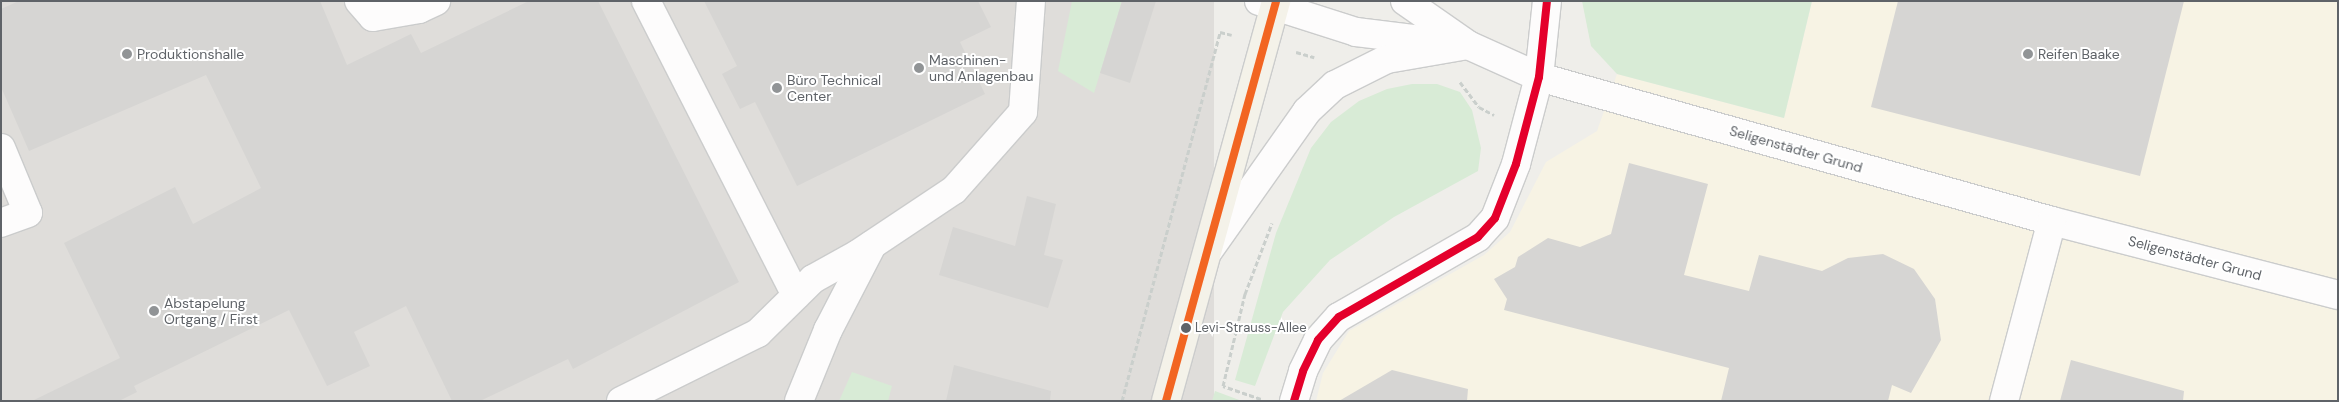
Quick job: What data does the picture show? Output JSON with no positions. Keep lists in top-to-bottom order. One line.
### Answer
{"streets":{"street":["Seligenstädter Grund"]},"places":["Produktionshalle","Reifen Baake","Maschinen- und Anlagenbau","Büro Technical Center","Abstapelung Ortgang / First","Levi-Strauss-Allee"]}
